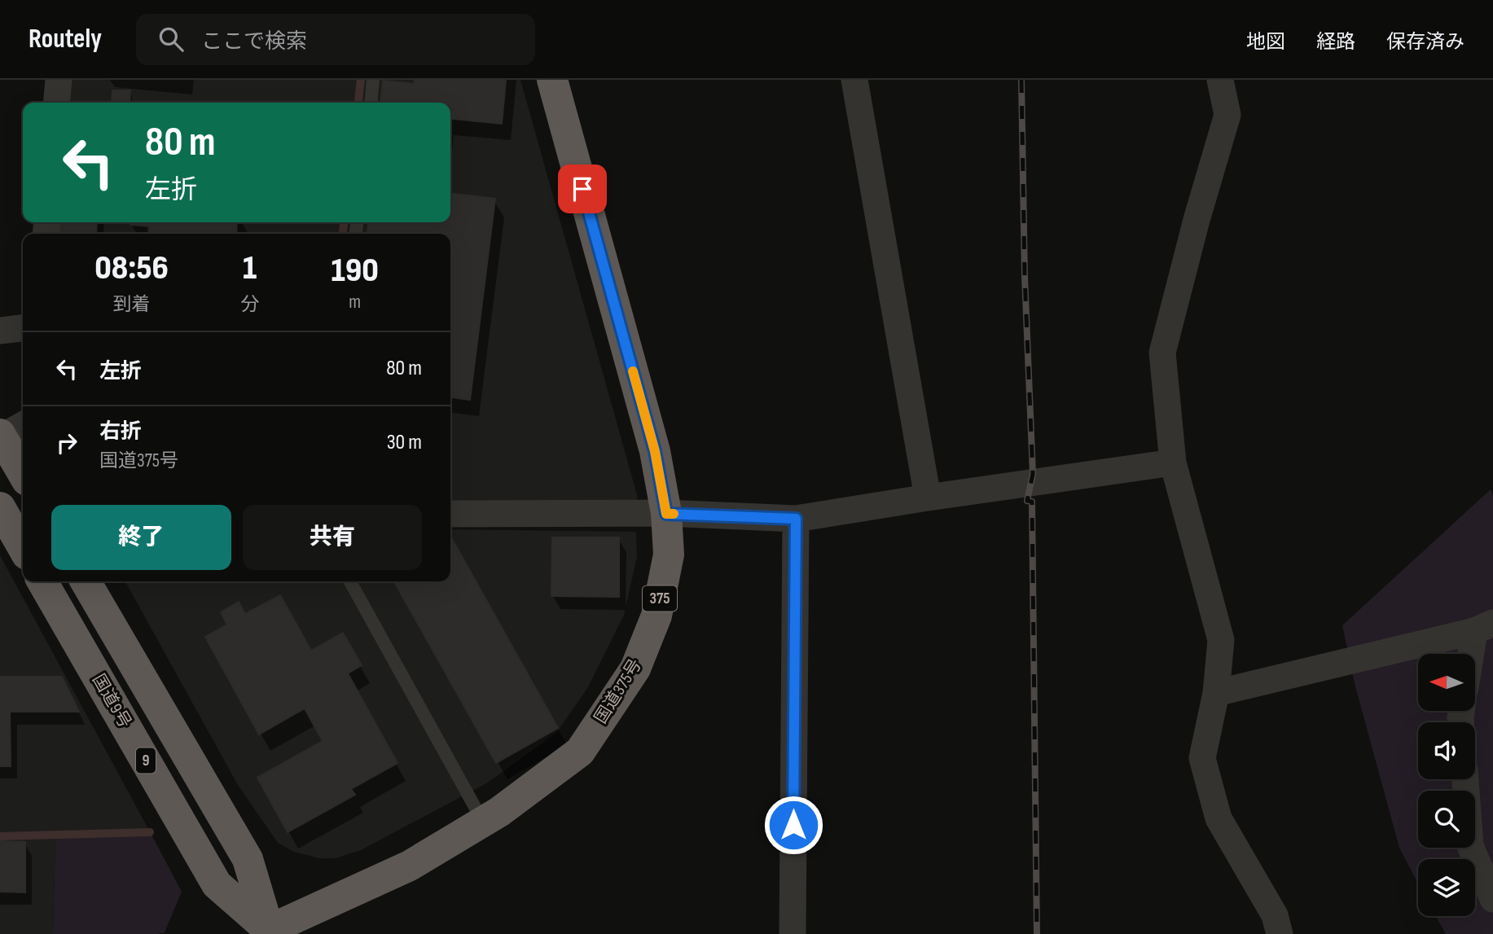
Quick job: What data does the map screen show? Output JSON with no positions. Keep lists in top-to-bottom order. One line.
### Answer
{"streets":{"highway":["375","国道375号","国道9号","9"]},"crossings":[["国道375号","国道9号"],["国道375号","9"],["国道9号","9"]],"north":"left","page":{"header":"Routely","search":"ここで検索","nav":["地図","経路","保存済み"],"turn":["80 m","左折"],"eta":["08:56","到着","1","分","190","m"],"list":[{"name":"左折","value":"80 m"},{"name":"右折","note":"国道375号","value":"30 m"}],"buttons":["終了","共有"]}}
